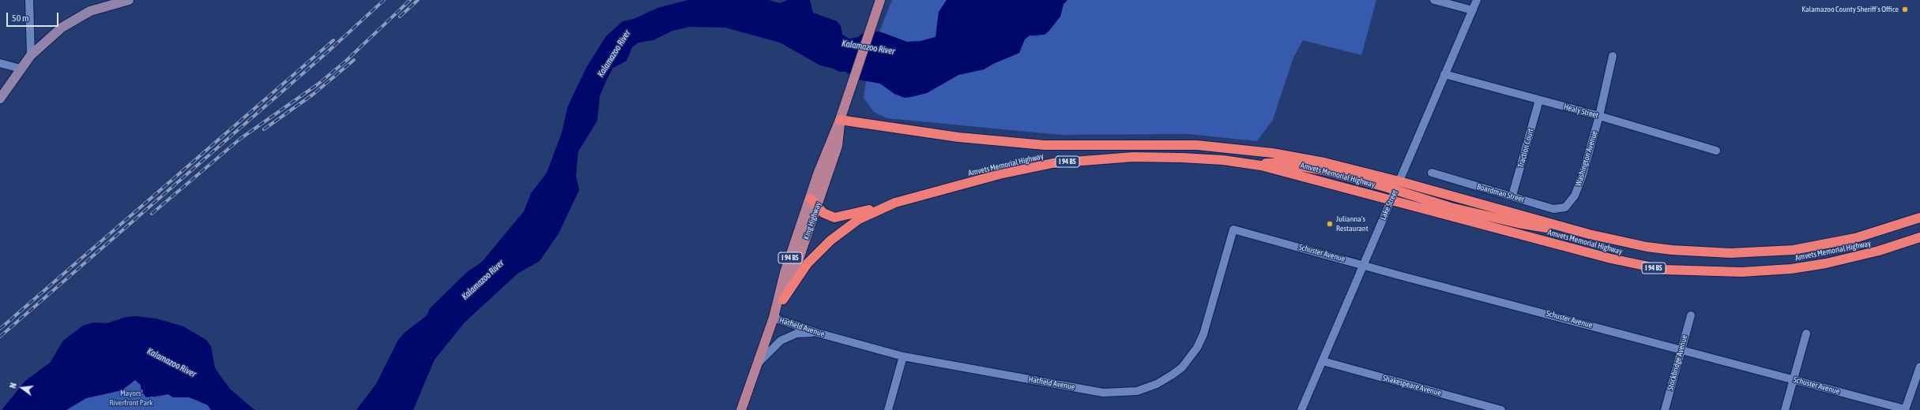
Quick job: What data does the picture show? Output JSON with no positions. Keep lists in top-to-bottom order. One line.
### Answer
{"streets":{"highway":["I 94 BS","Amvets Memorial Highway"],"main road":["King Highway"],"street":["Healy Street","Traction Court","Washington Avenue","Boardman Street","Lake Street","Schuster Avenue","Hatfield Avenue","Stockbridge Avenue","Shakespeare Avenue"]},"crossings":[["Healy Street","Traction Court"],["Healy Street","Washington Avenue"],["Healy Street","Lake Street"],["Traction Court","Boardman Street"],["Washington Avenue","Boardman Street"],["I 94 BS","Amvets Memorial Highway"],["I 94 BS","King Highway"],["Amvets Memorial Highway","Lake Street"],["Amvets Memorial Highway","King Highway"],["Lake Street","Schuster Avenue"],["Lake Street","Shakespeare Avenue"],["King Highway","Hatfield Avenue"],["Schuster Avenue","Hatfield Avenue"],["Schuster Avenue","Stockbridge Avenue"]],"water":["Kalamazoo River"],"parks":["Mayors' Riverfront Park"],"places":["Kalamazoo County Sheriff's Office","Julianna's Restaurant"],"scale_bar":"50 m","north":"left"}
